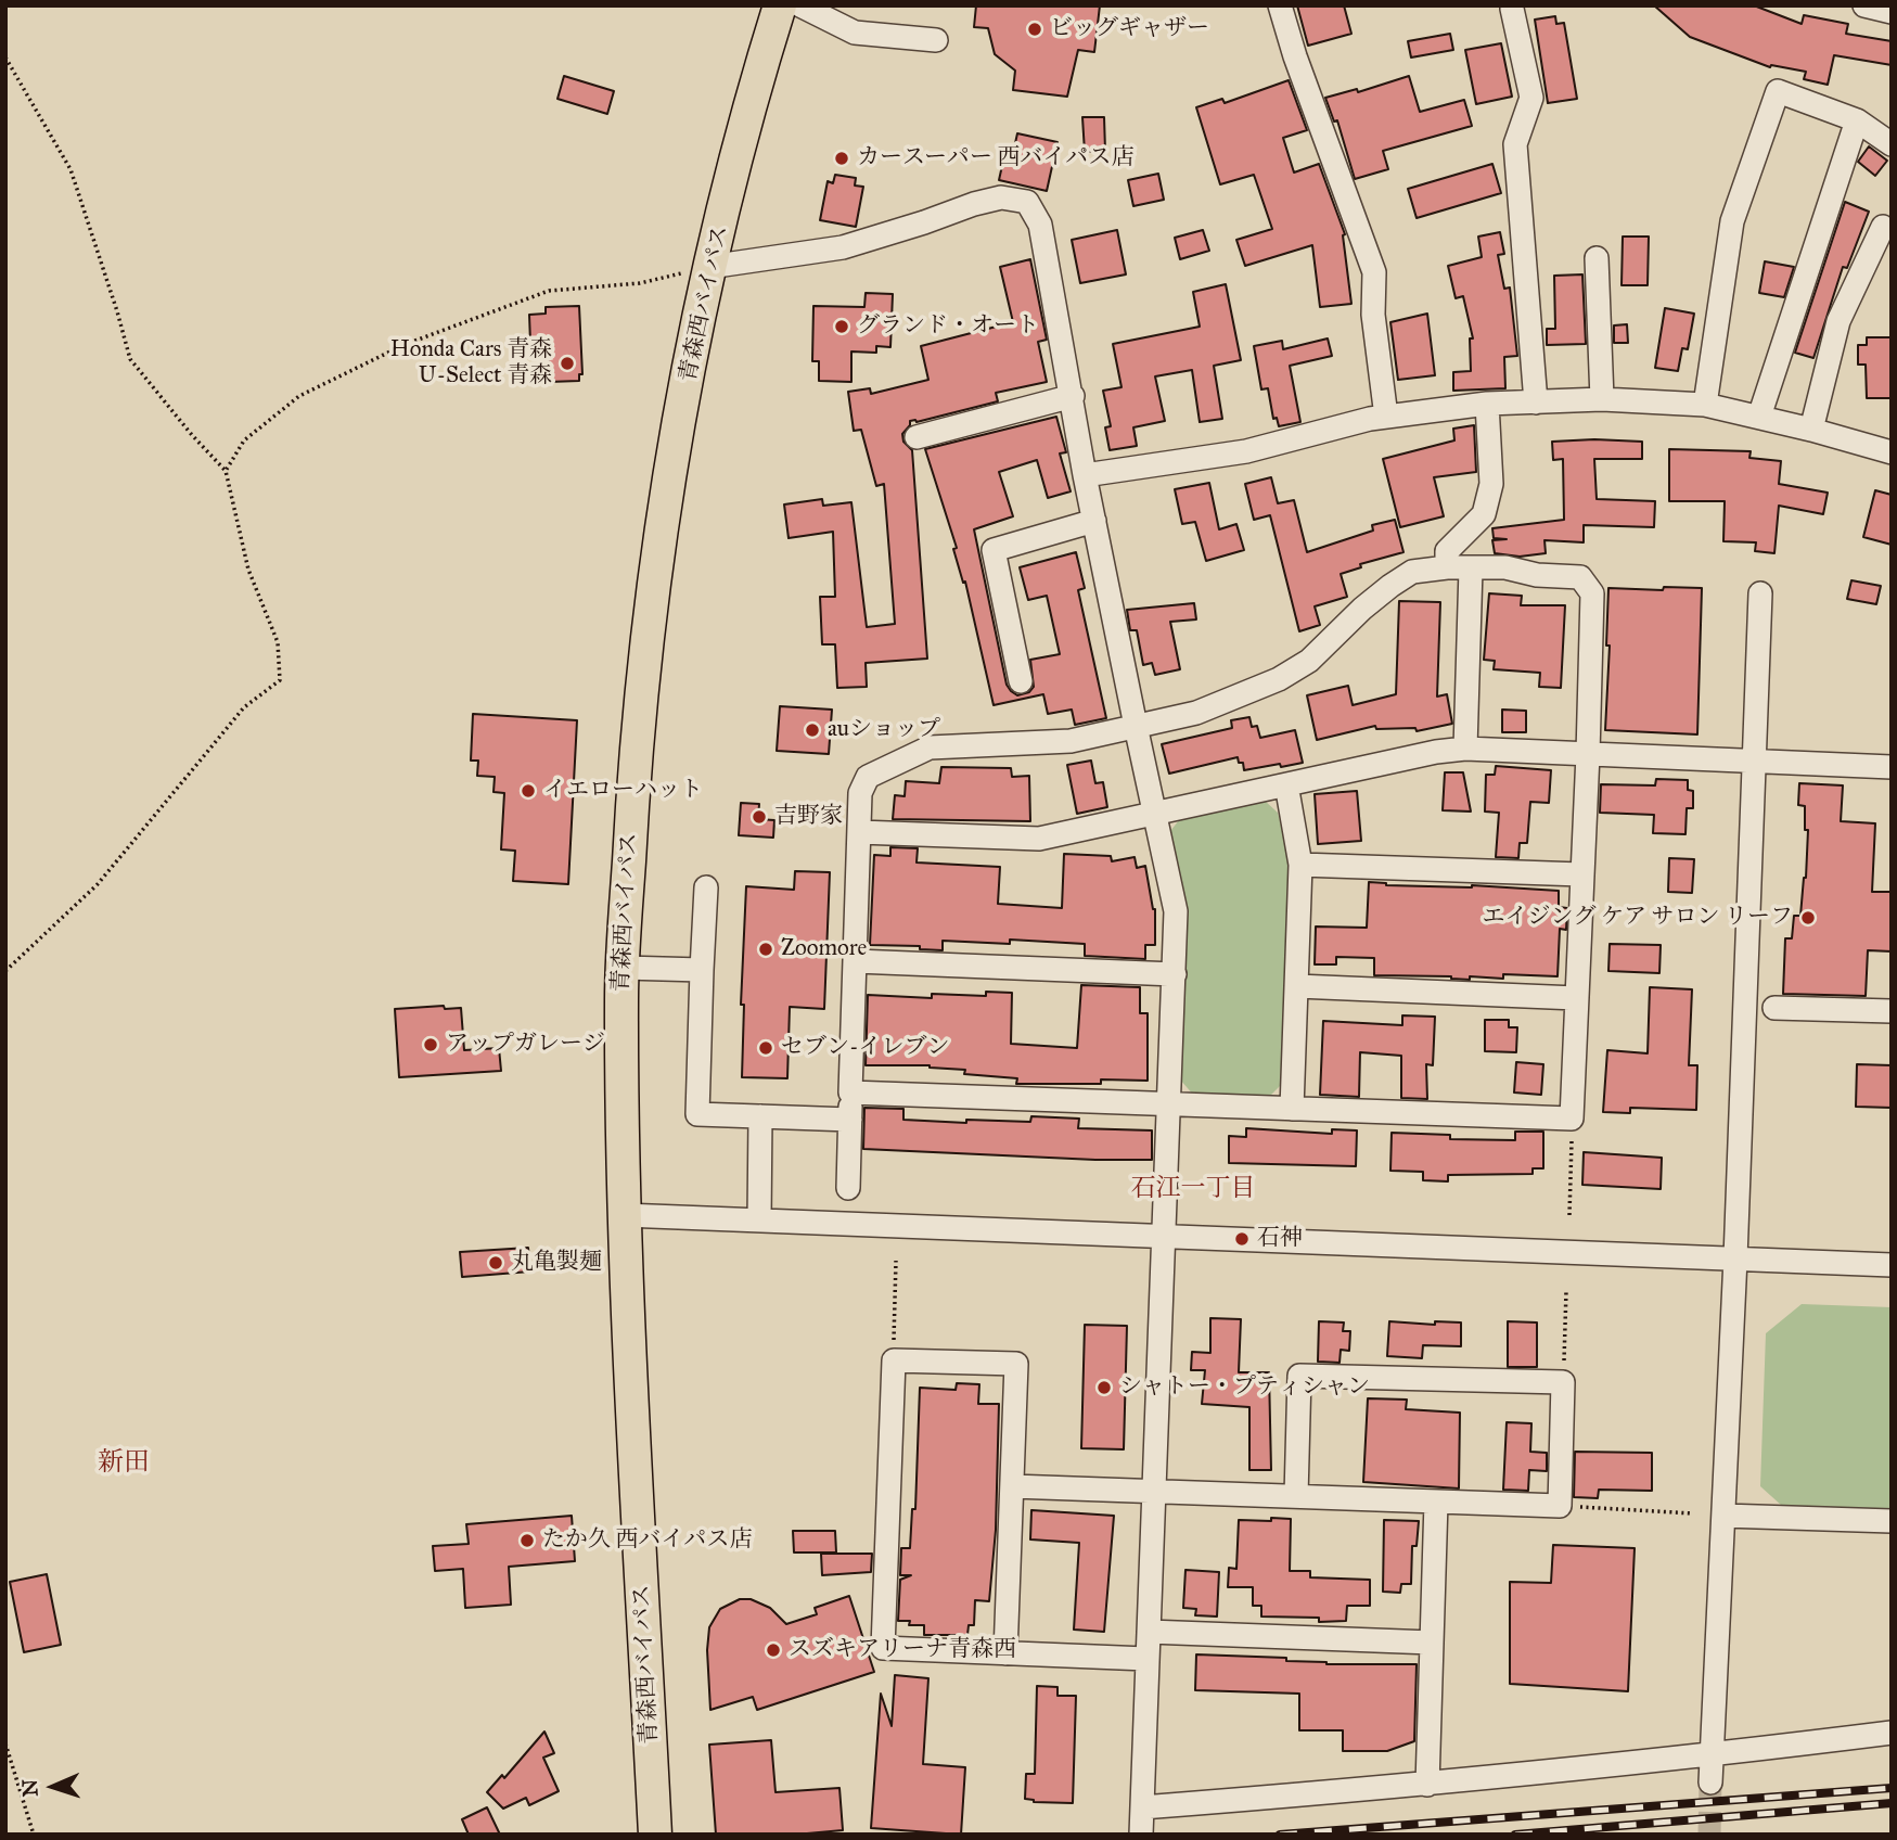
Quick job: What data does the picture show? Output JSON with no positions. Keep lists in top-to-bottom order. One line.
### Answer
{"streets":{"highway":["青森西バイパス"]},"districts":["石江一丁目","新田"],"places":["ビッグギャザー","カースーパー 西バイパス店","グランド・オート","Honda Cars 青森 U-Select 青森","auショップ","イエローハット","吉野家","エイジング ケア サロン リーフ","Zoomore","アップガレージ","セブン-イレブン","石神","丸亀製麺","シャトー・プティシャン","たか久 西バイパス店","スズキアリーナ青森西"],"north":"left"}
